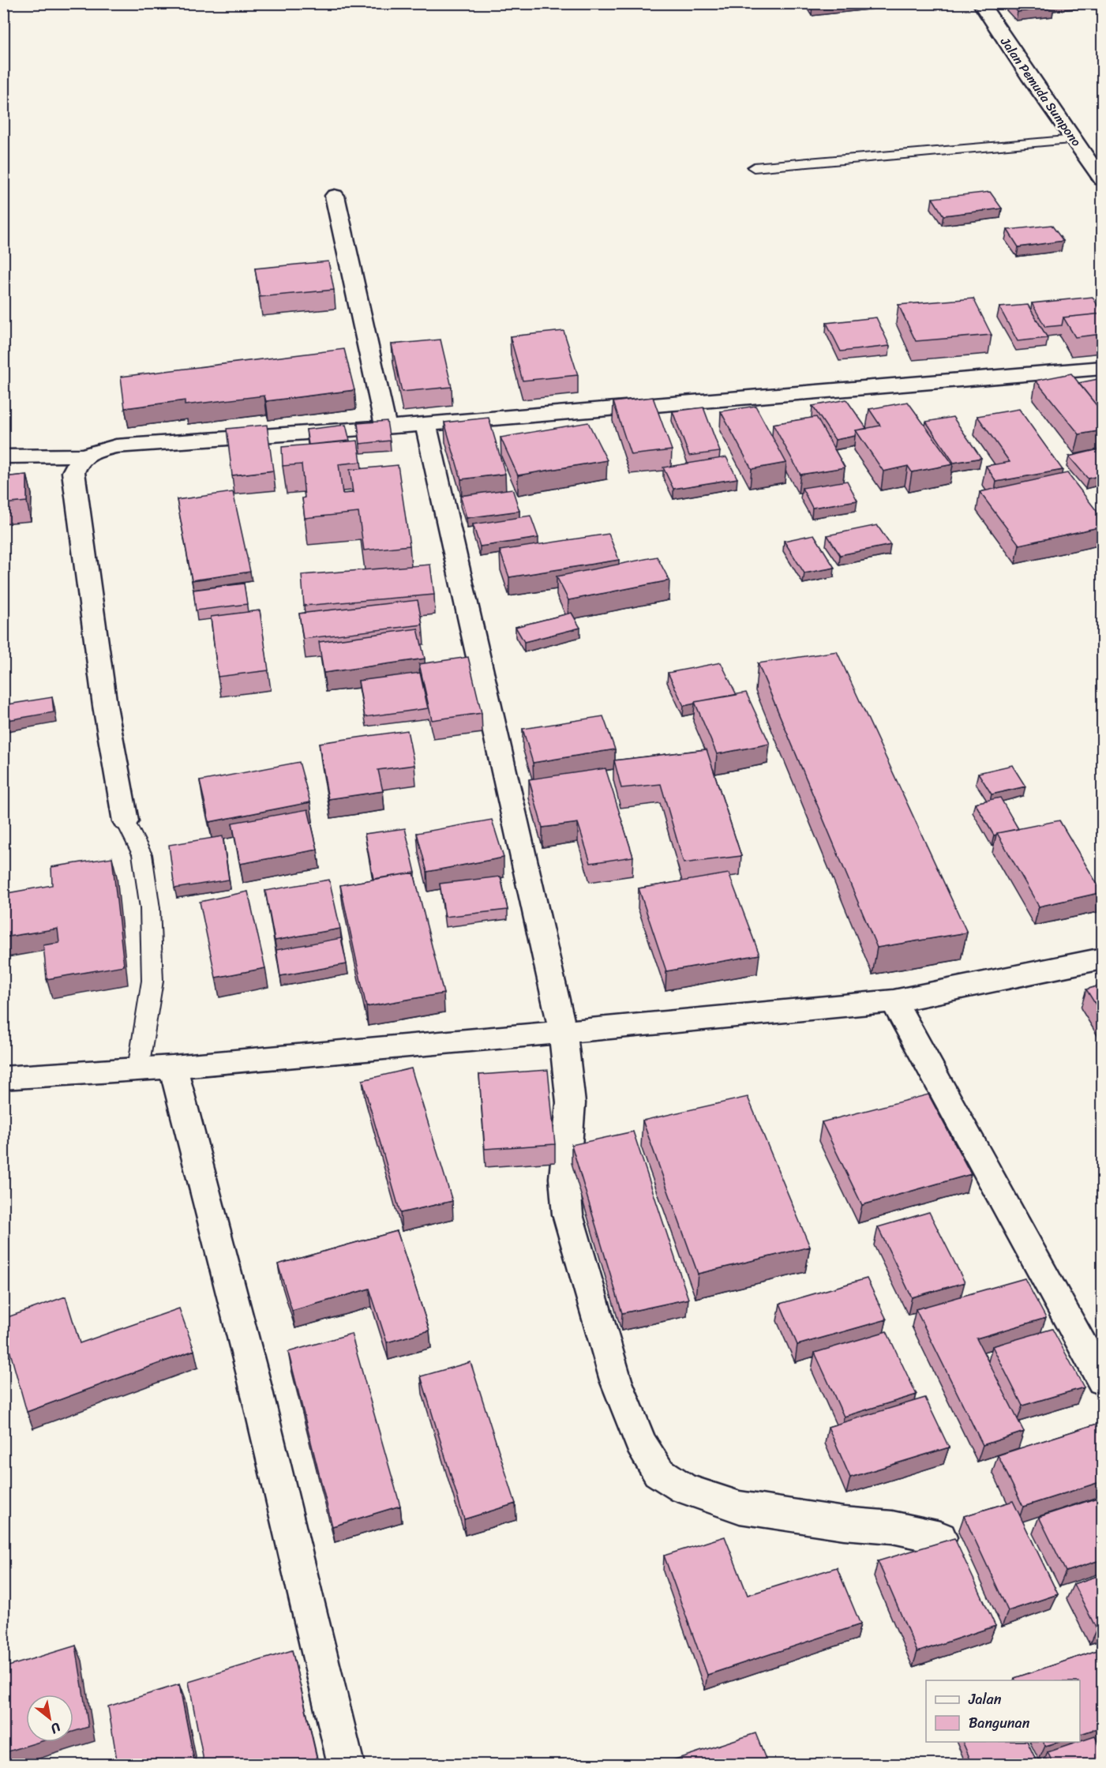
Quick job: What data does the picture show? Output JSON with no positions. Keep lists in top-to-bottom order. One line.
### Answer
{"streets":{"street":["Jalan Pemuda Sumpono"]},"legend":["Jalan","Bangunan"],"north":"bottom right"}
